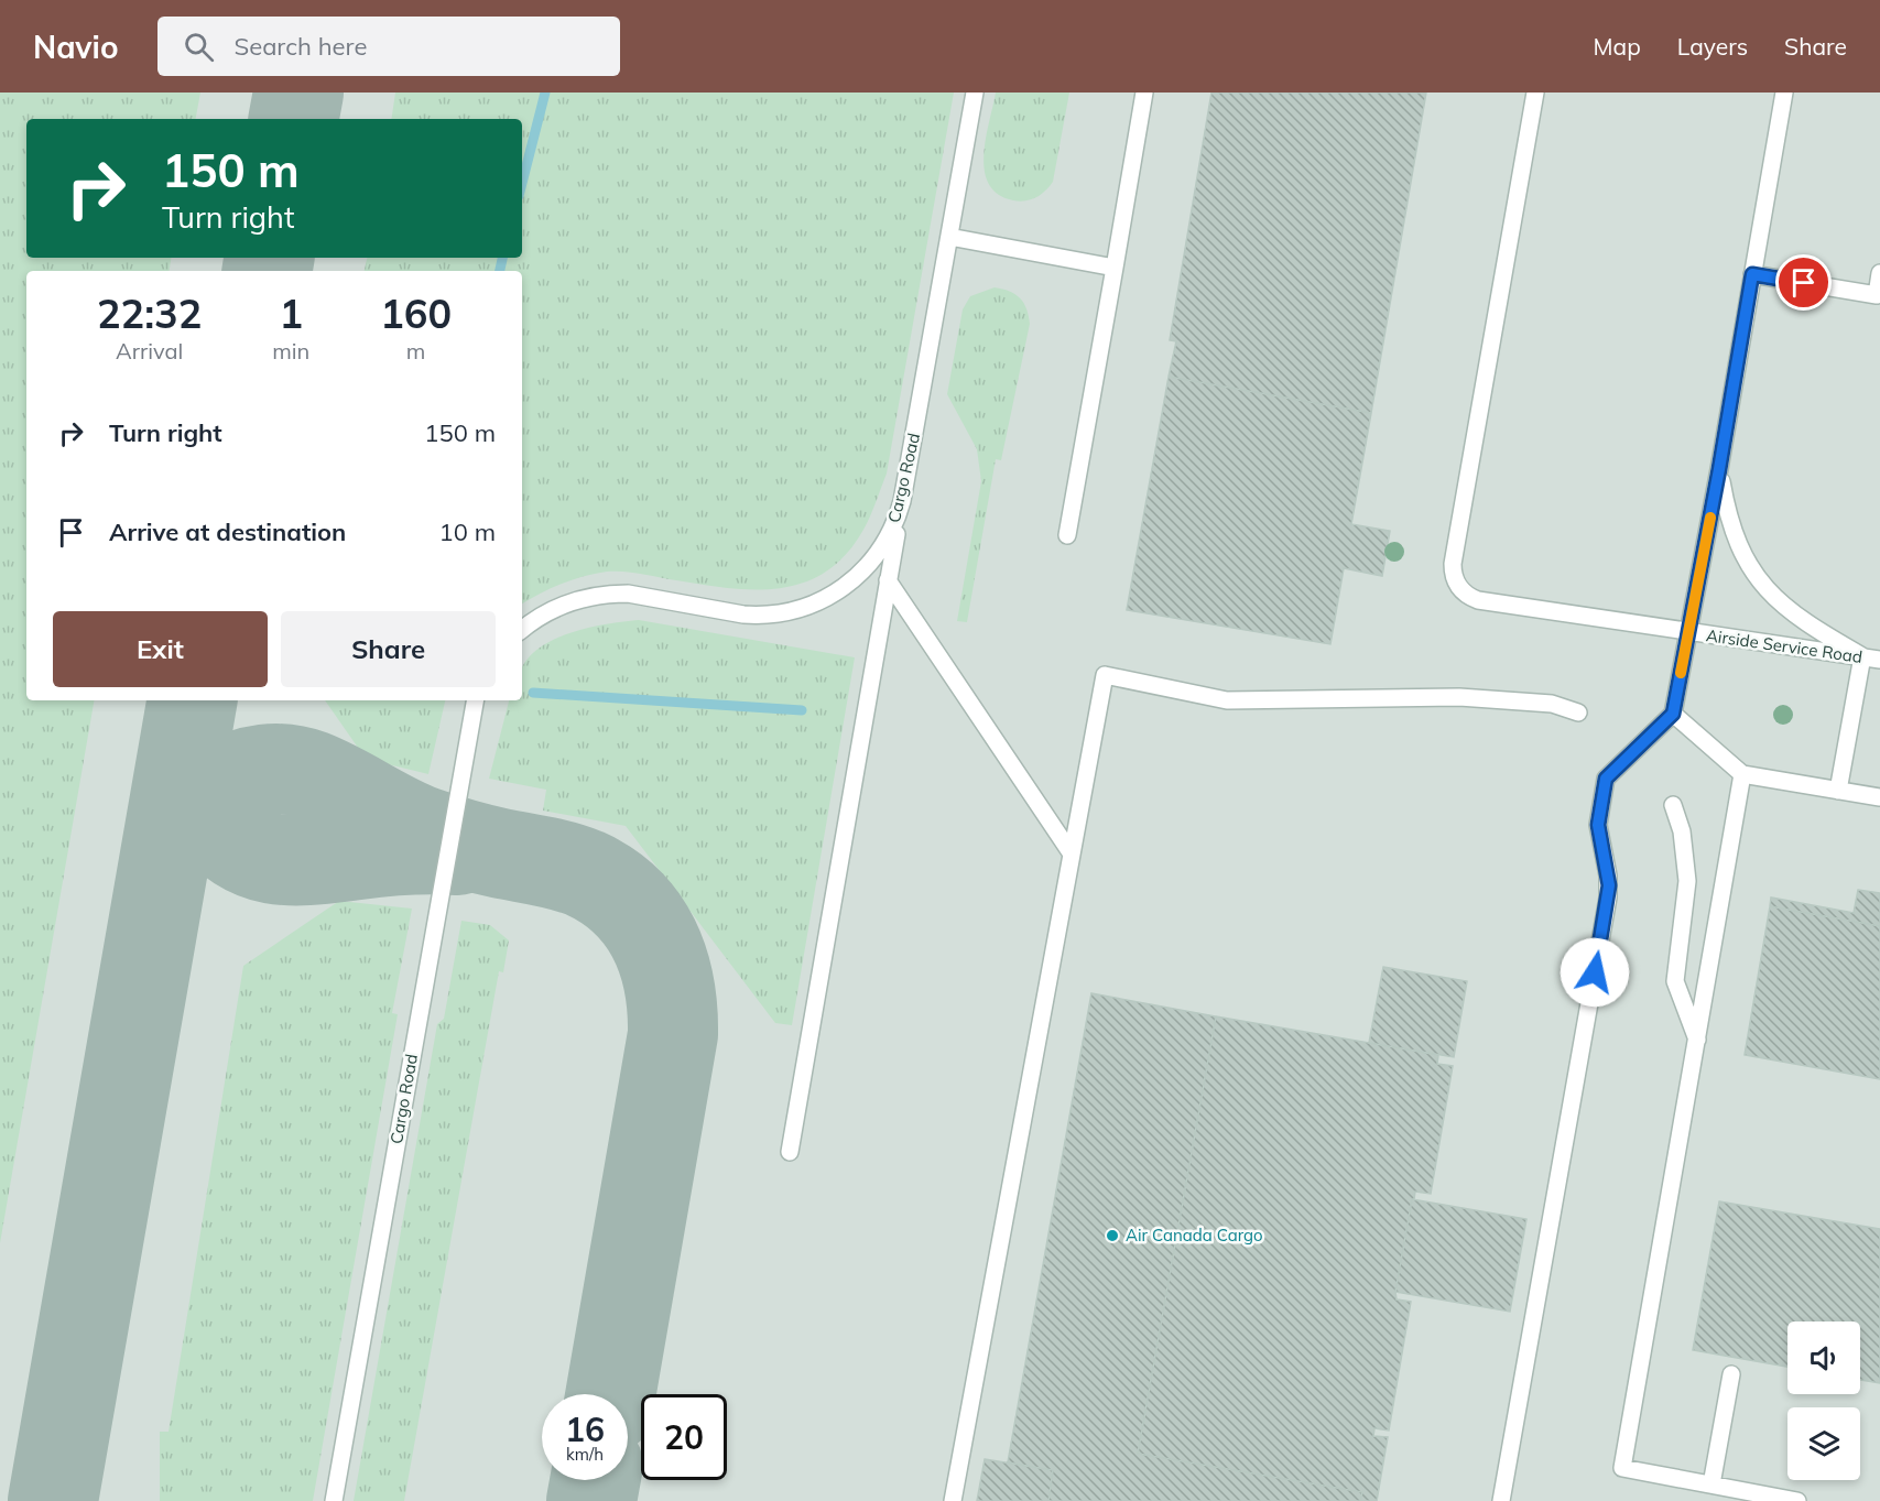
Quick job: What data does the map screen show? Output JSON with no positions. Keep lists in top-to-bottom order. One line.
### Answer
{"streets":{"lane":["Cargo Road","Airside Service Road"]},"places":["Air Canada Cargo"],"page":{"header":"Navio","search":"Search here","nav":["Map","Layers","Share"],"turn":["150 m","Turn right"],"eta":["22:32","Arrival","1","min","160","m"],"list":[{"name":"Turn right","value":"150 m"},{"name":"Arrive at destination","value":"10 m"}],"buttons":["Exit","Share"],"speed":"16 km/h","limit":"20"}}
